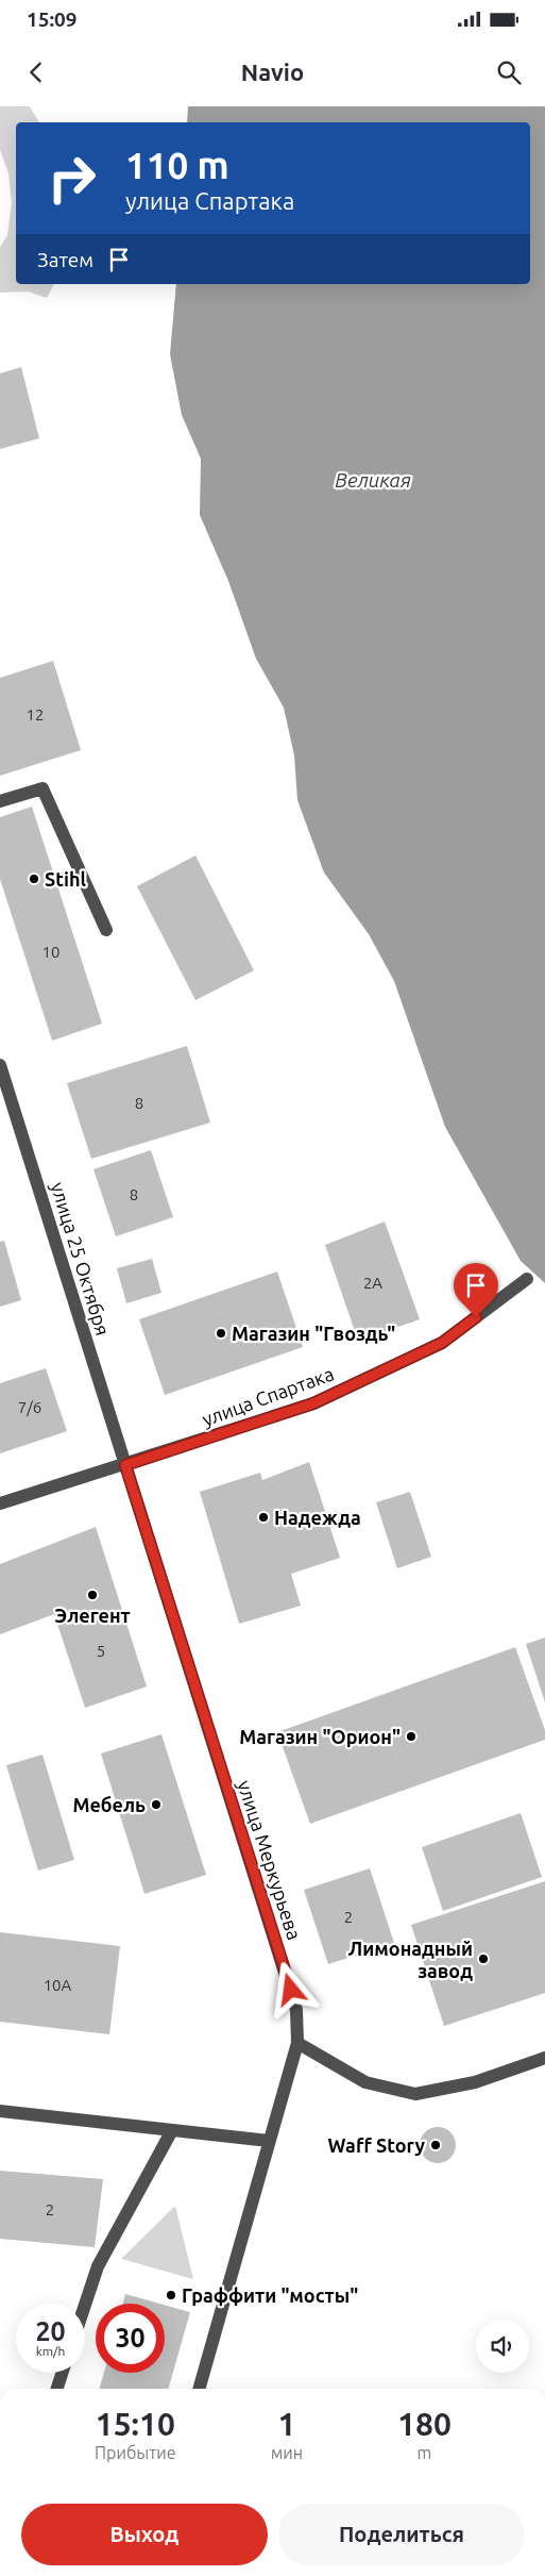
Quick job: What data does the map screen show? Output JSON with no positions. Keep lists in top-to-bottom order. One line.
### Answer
{"streets":{"street":["улица 25 Октября","улица Спартака","улица Меркурьева"]},"crossings":[["улица 25 Октября","улица Спартака"],["улица 25 Октября","улица Меркурьева"],["улица Спартака","улица Меркурьева"]],"water":["Великая"],"places":["Stihl","Магазин \"Гвоздь\"","Надежда","Элегент","Магазин \"Орион\"","Мебель","Лимонадный завод","Waff Story","Граффити \"мосты\""],"house_numbers":["12","10","8","8","2А","7/6","5","2","10А","2"],"page":{"status":"15:09","header":"Navio","turn":["110 m","улица Спартака"],"then":"Затем","speed":"20 km/h","limit":"30","eta":["15:10","Прибытие","1","мин","180","m"],"buttons":["Выход","Поделиться"]}}
